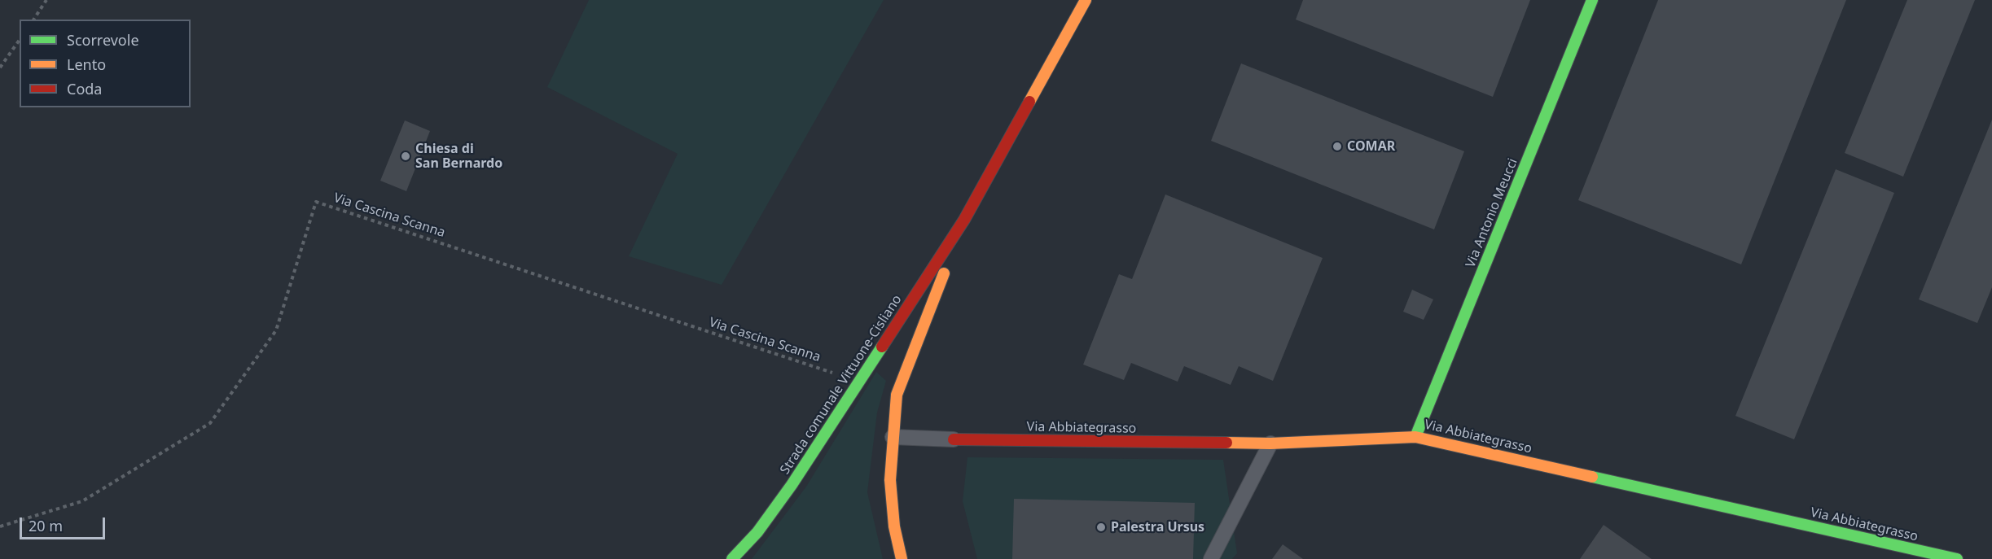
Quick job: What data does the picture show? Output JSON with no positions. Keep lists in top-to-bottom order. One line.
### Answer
{"streets":{"street":["Via Antonio Meucci","Strada comunale Vittuone-Cisliano","Via Abbiategrasso"],"path":["Via Cascina Scanna"]},"crossings":[["Via Antonio Meucci","Via Abbiategrasso"],["Via Cascina Scanna","Strada comunale Vittuone-Cisliano"]],"places":["COMAR","Chiesa di San Bernardo","Palestra Ursus"],"legend":["Scorrevole","Lento","Coda"],"scale_bar":"20 m"}
